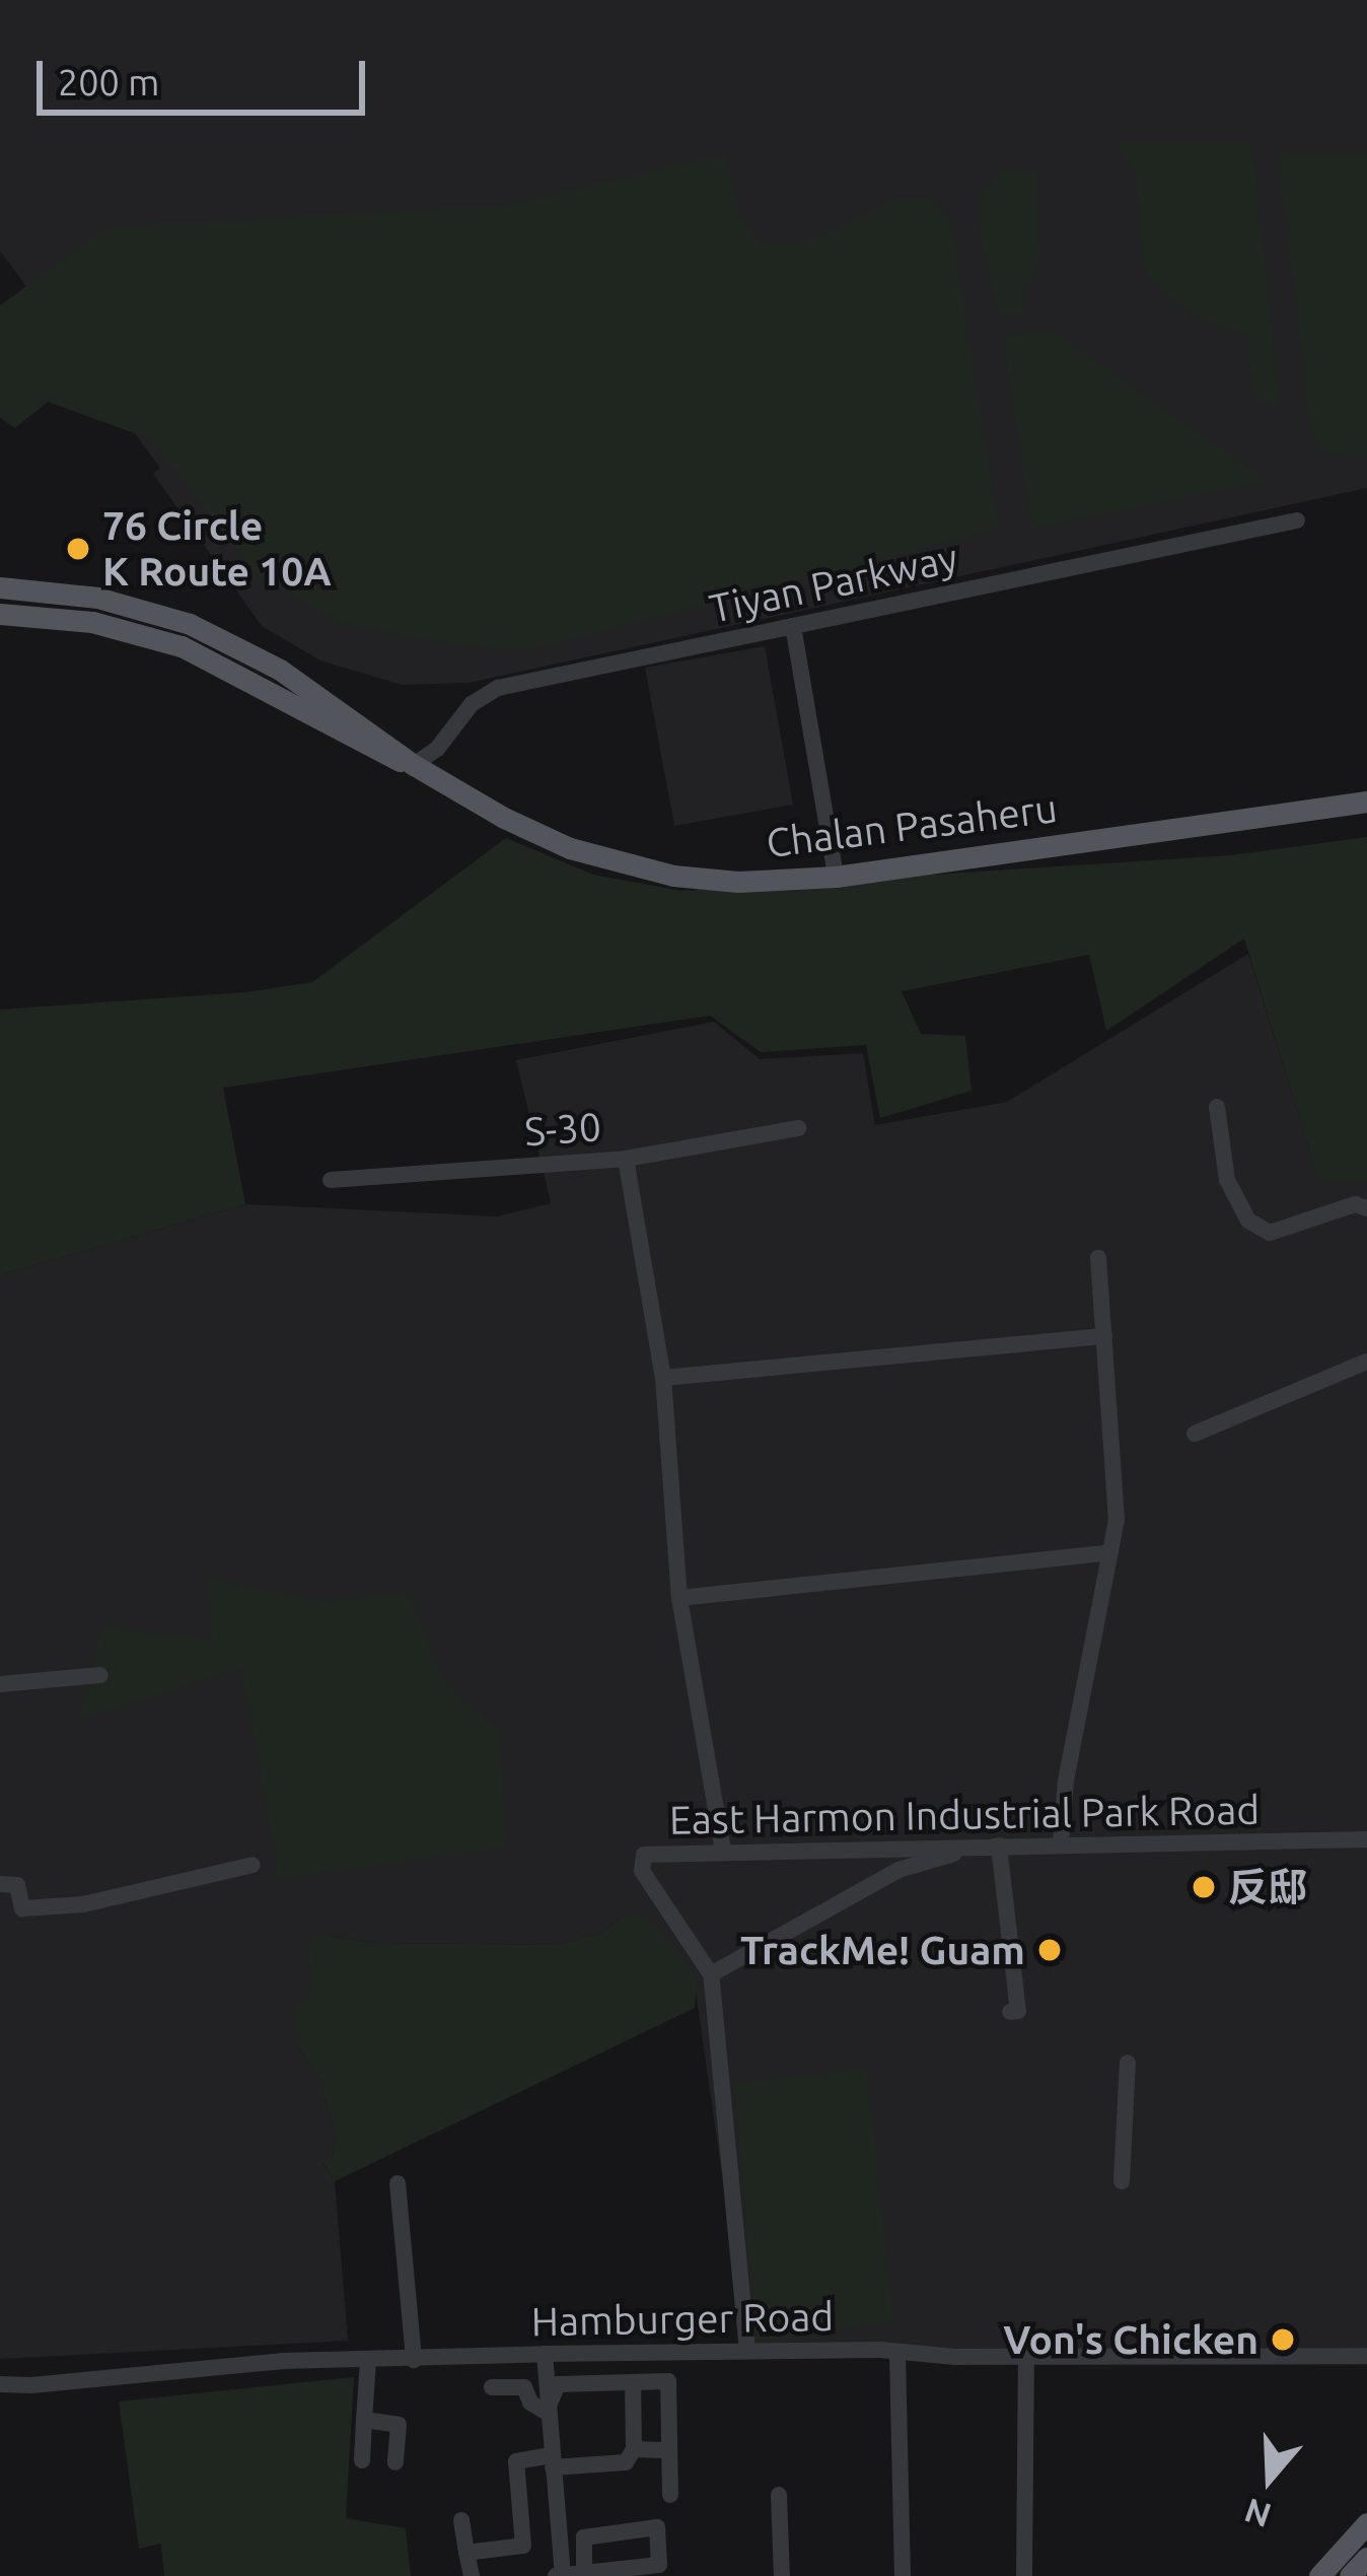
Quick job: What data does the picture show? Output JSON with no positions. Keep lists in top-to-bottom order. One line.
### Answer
{"streets":{"main road":["Chalan Pasaheru"],"street":["Tiyan Parkway","S-30","East Harmon Industrial Park Road","Hamburger Road"]},"crossings":[["Tiyan Parkway","Chalan Pasaheru"],["East Harmon Industrial Park Road","Hamburger Road"]],"places":["76 Circle K Route 10A","反邸","TrackMe! Guam","Von's Chicken"],"scale_bar":"200 m","north":"bottom"}
